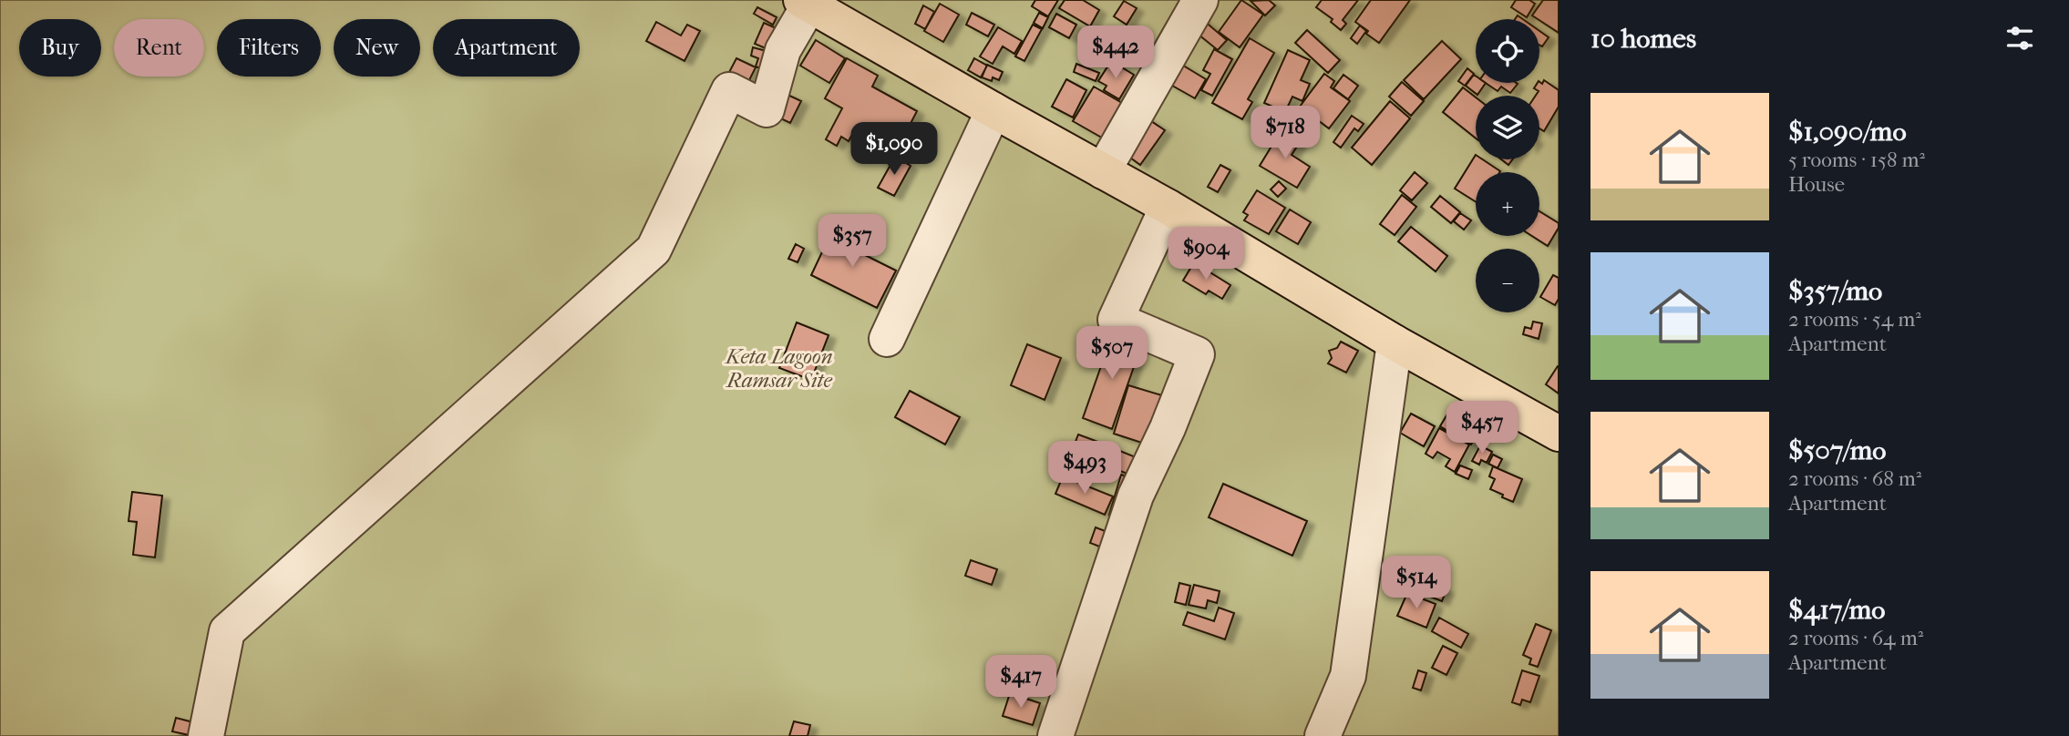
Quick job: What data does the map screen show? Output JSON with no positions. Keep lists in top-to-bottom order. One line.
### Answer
{"parks":["Keta Lagoon Ramsar Site"],"page":{"heading":"10 homes","map_buttons":["+","−"],"chip":["Buy","Rent","Filters","New","Apartment"],"price":["$442","$718","$1,090","$357","$904","$507","$457","$493","$514","$417"],"list":[{"name":"$1,090/mo","note":"5 rooms · 158 m² · House"},{"name":"$357/mo","note":"2 rooms · 54 m² · Apartment"},{"name":"$507/mo","note":"2 rooms · 68 m² · Apartment"},{"name":"$417/mo","note":"2 rooms · 64 m² · Apartment"}]}}
